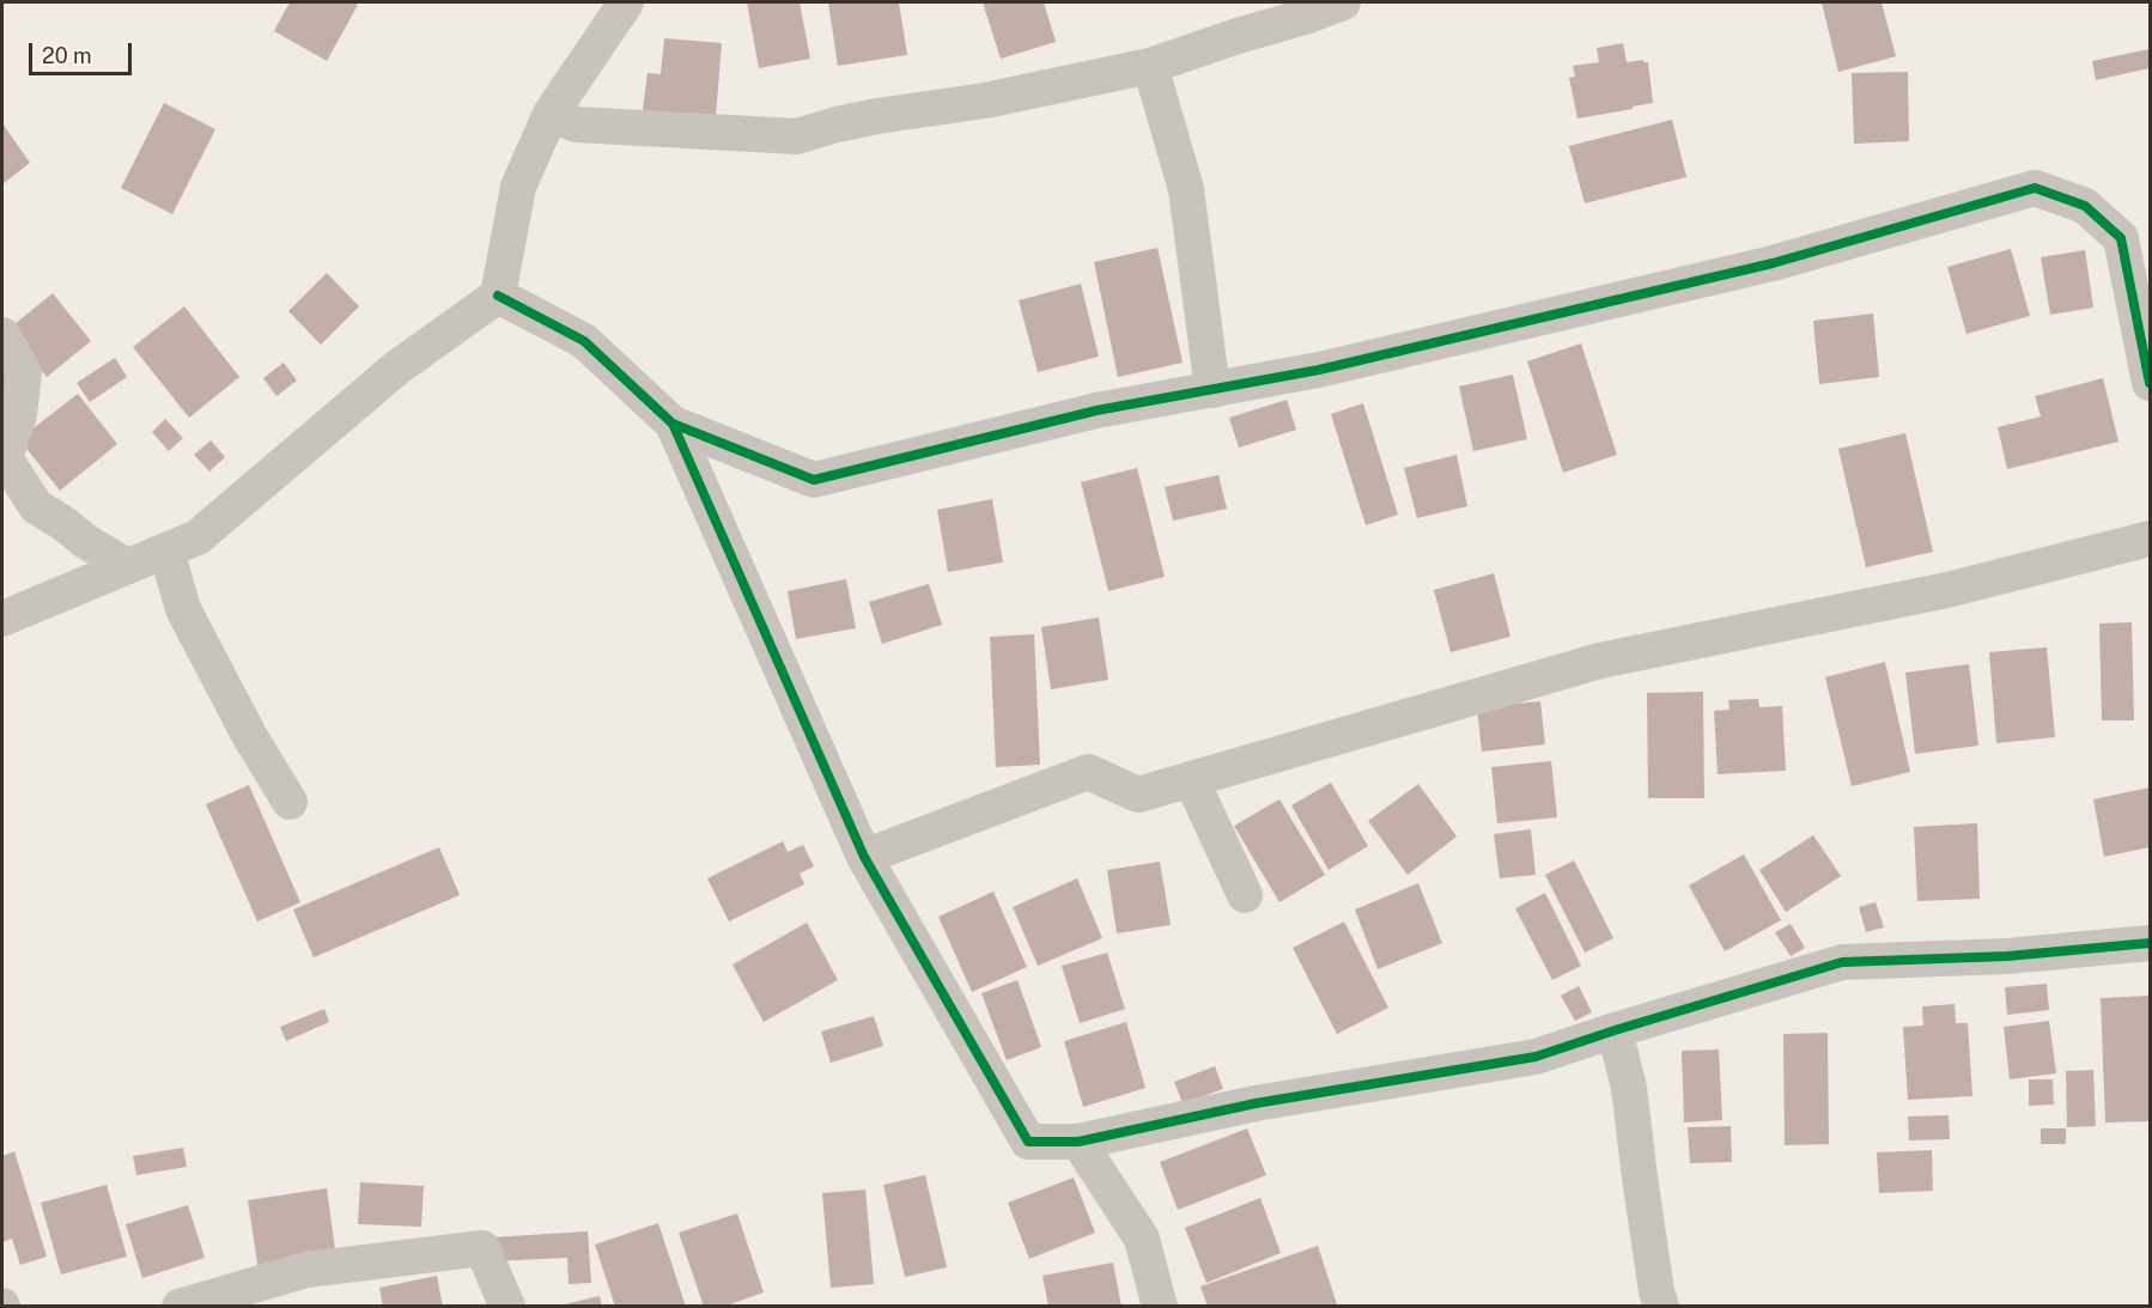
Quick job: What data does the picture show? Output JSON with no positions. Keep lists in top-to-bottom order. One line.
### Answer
{"scale_bar":"20 m"}
